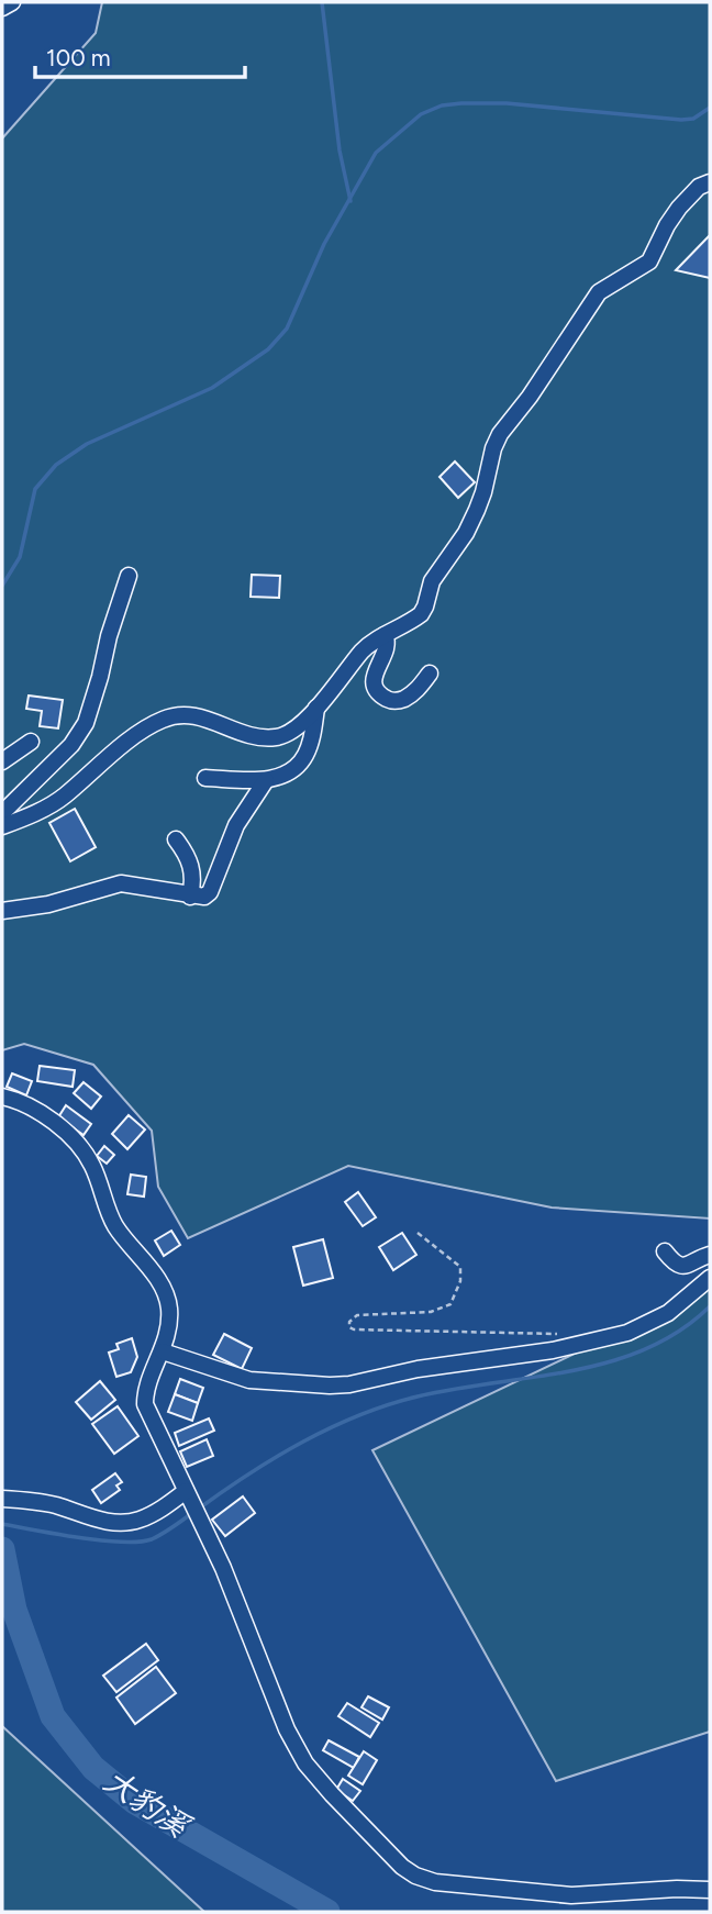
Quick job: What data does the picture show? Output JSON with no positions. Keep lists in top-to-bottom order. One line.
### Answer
{"water":["大豹溪"],"scale_bar":"100 m"}
